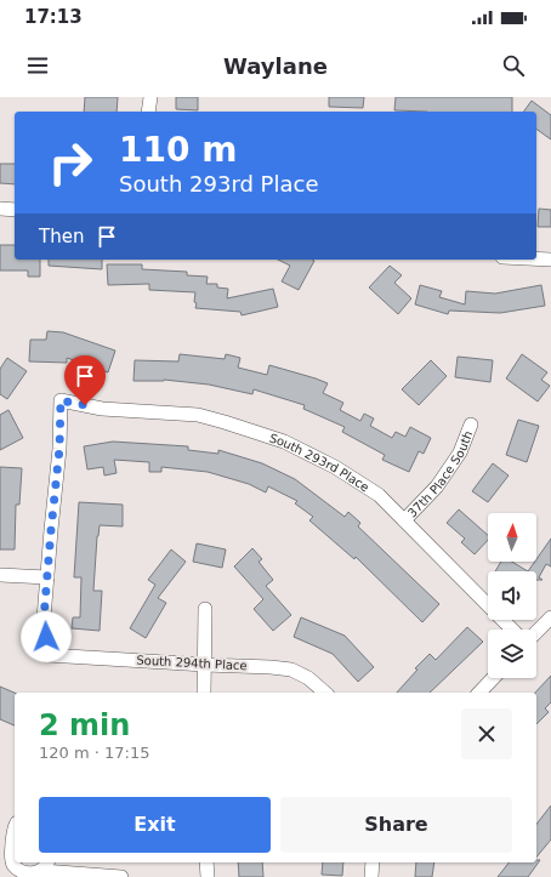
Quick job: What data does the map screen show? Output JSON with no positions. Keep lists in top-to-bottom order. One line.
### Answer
{"streets":{"street":["South 293rd Place","37th Place South","South 294th Place"]},"crossings":[["South 293rd Place","37th Place South"],["South 293rd Place","South 294th Place"]],"north":"top","page":{"status":"17:13","header":"Waylane","turn":["110 m","South 293rd Place"],"then":"Then","heading":["2 min","120 m · 17:15"],"buttons":["Exit","Share"]}}
